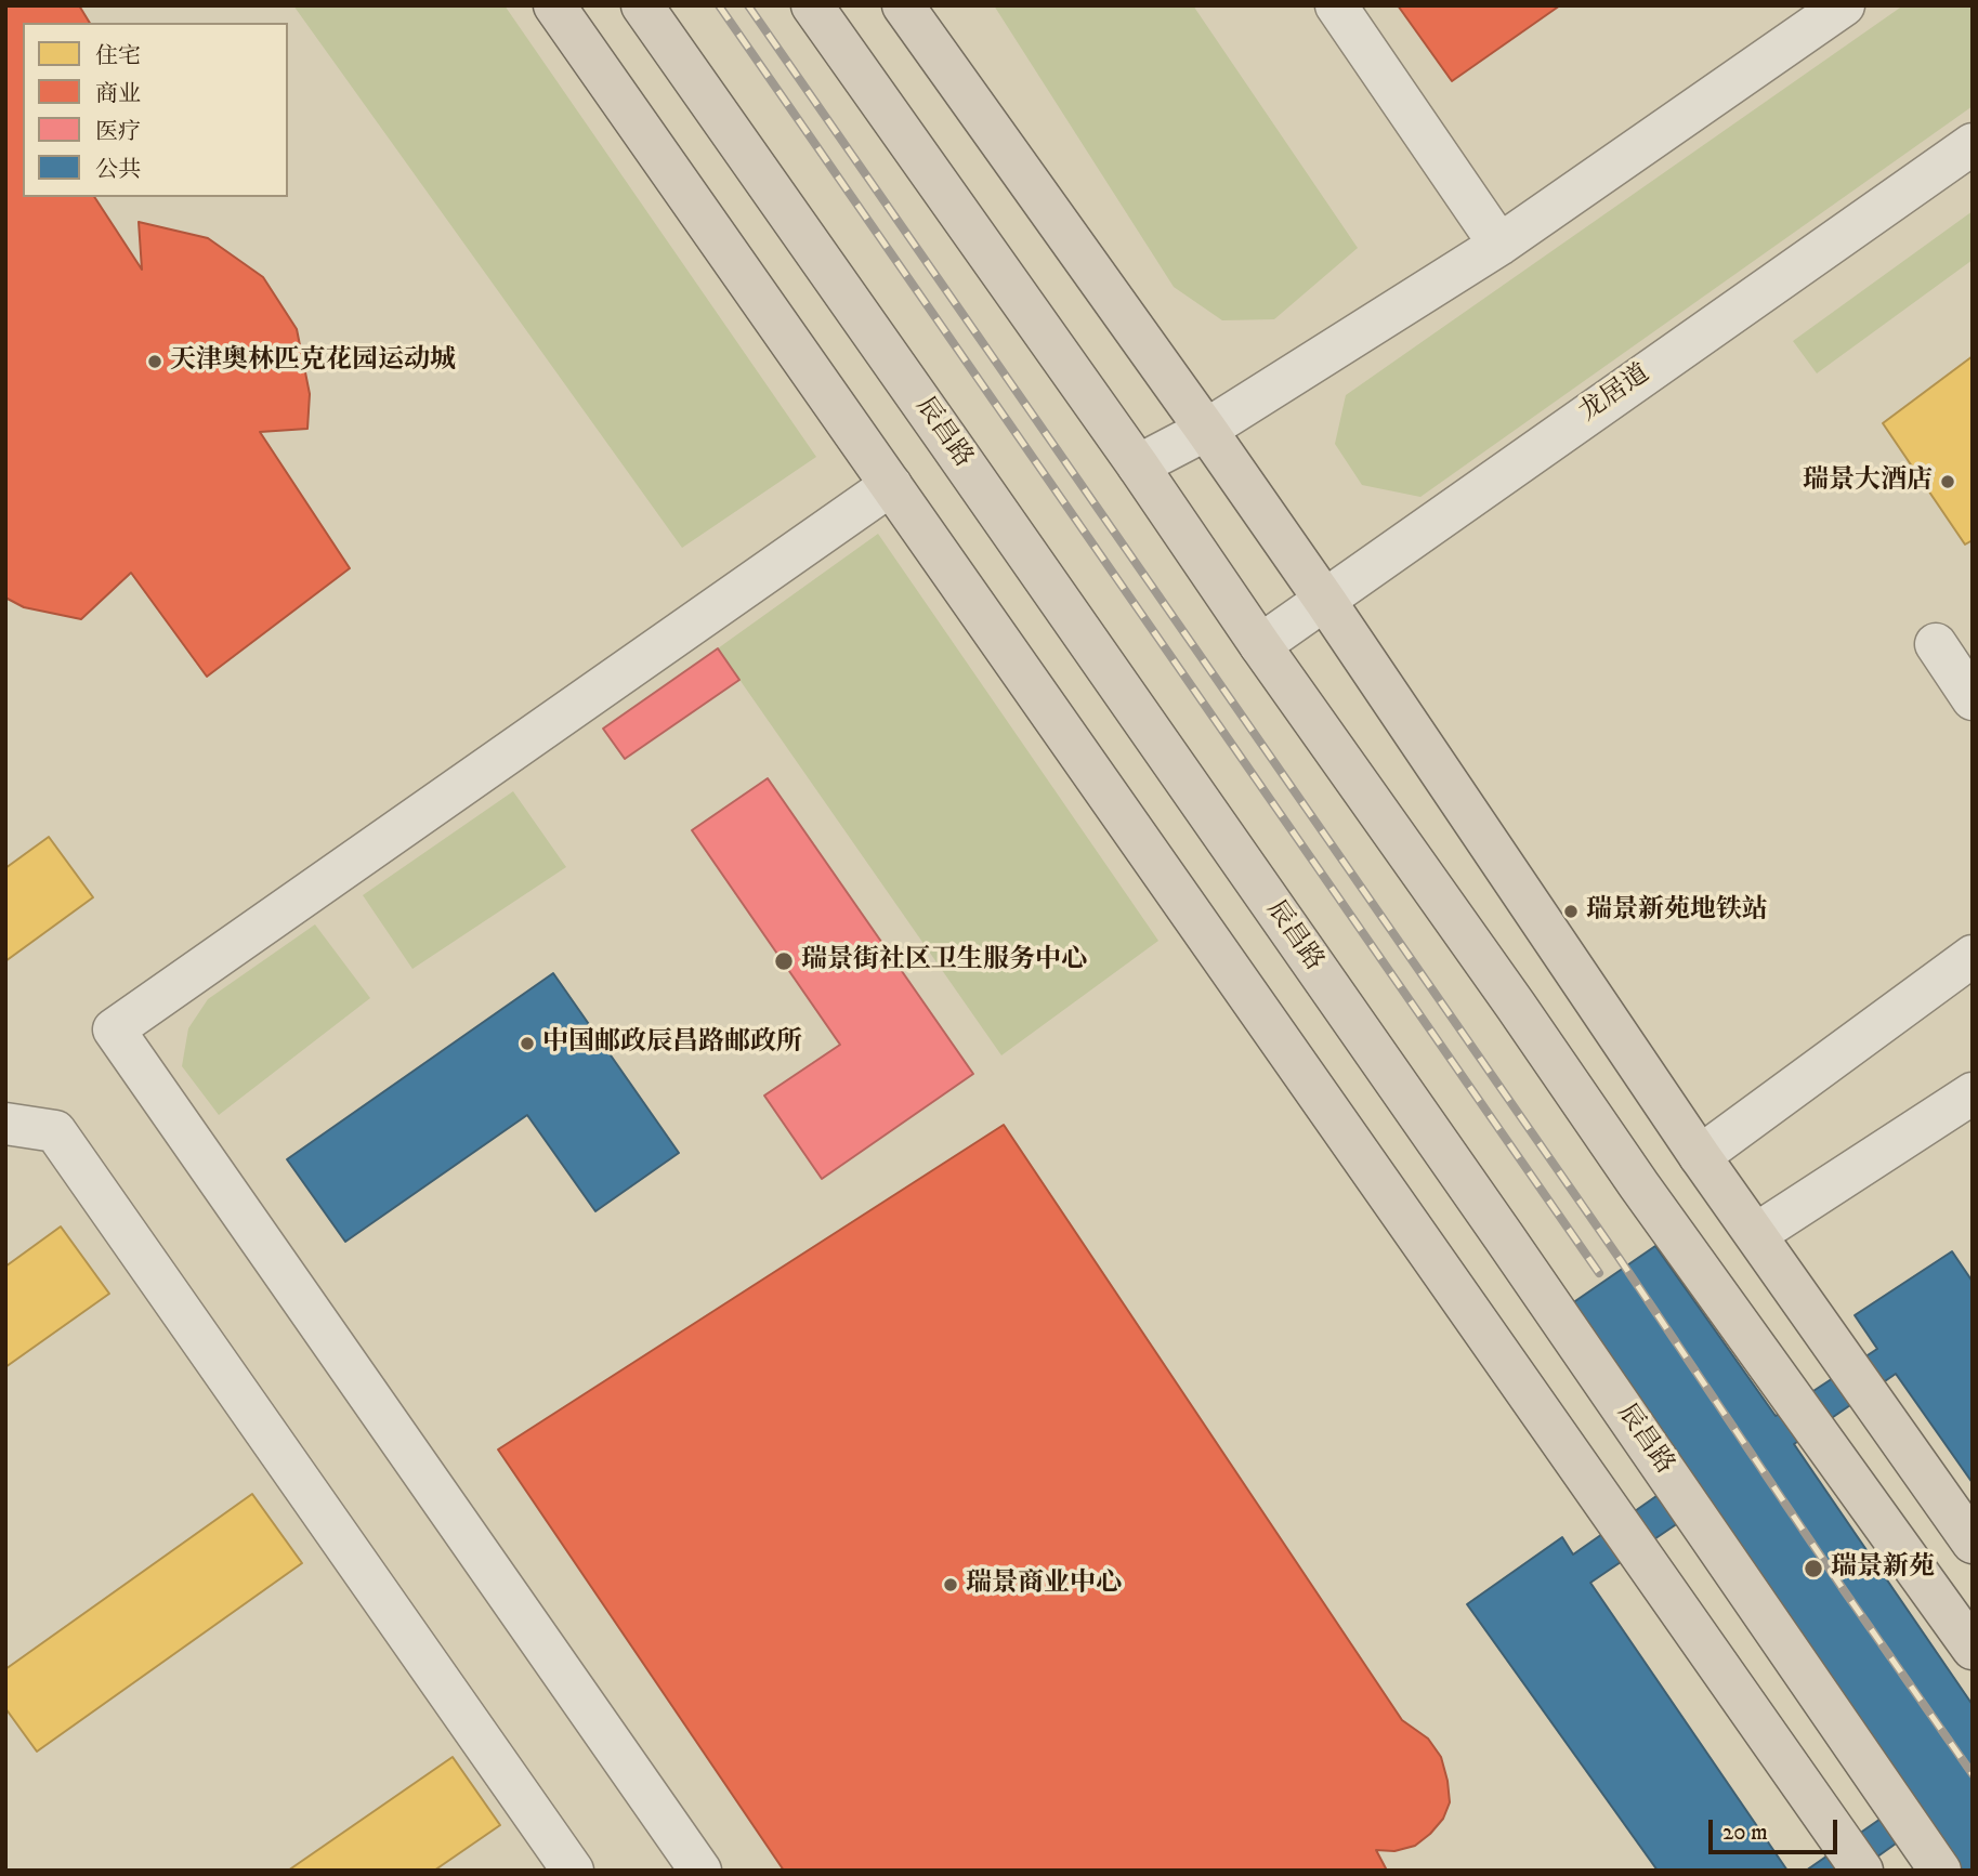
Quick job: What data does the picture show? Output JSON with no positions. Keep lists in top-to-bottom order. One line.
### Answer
{"streets":{"main road":["辰昌路"],"street":["龙居道"]},"places":["天津奥林匹克花园运动城","瑞景大酒店","瑞景新苑地铁站","瑞景街社区卫生服务中心","中国邮政辰昌路邮政所","瑞景新苑","瑞景商业中心"],"legend":["住宅","商业","医疗","公共"],"scale_bar":"20 m"}
